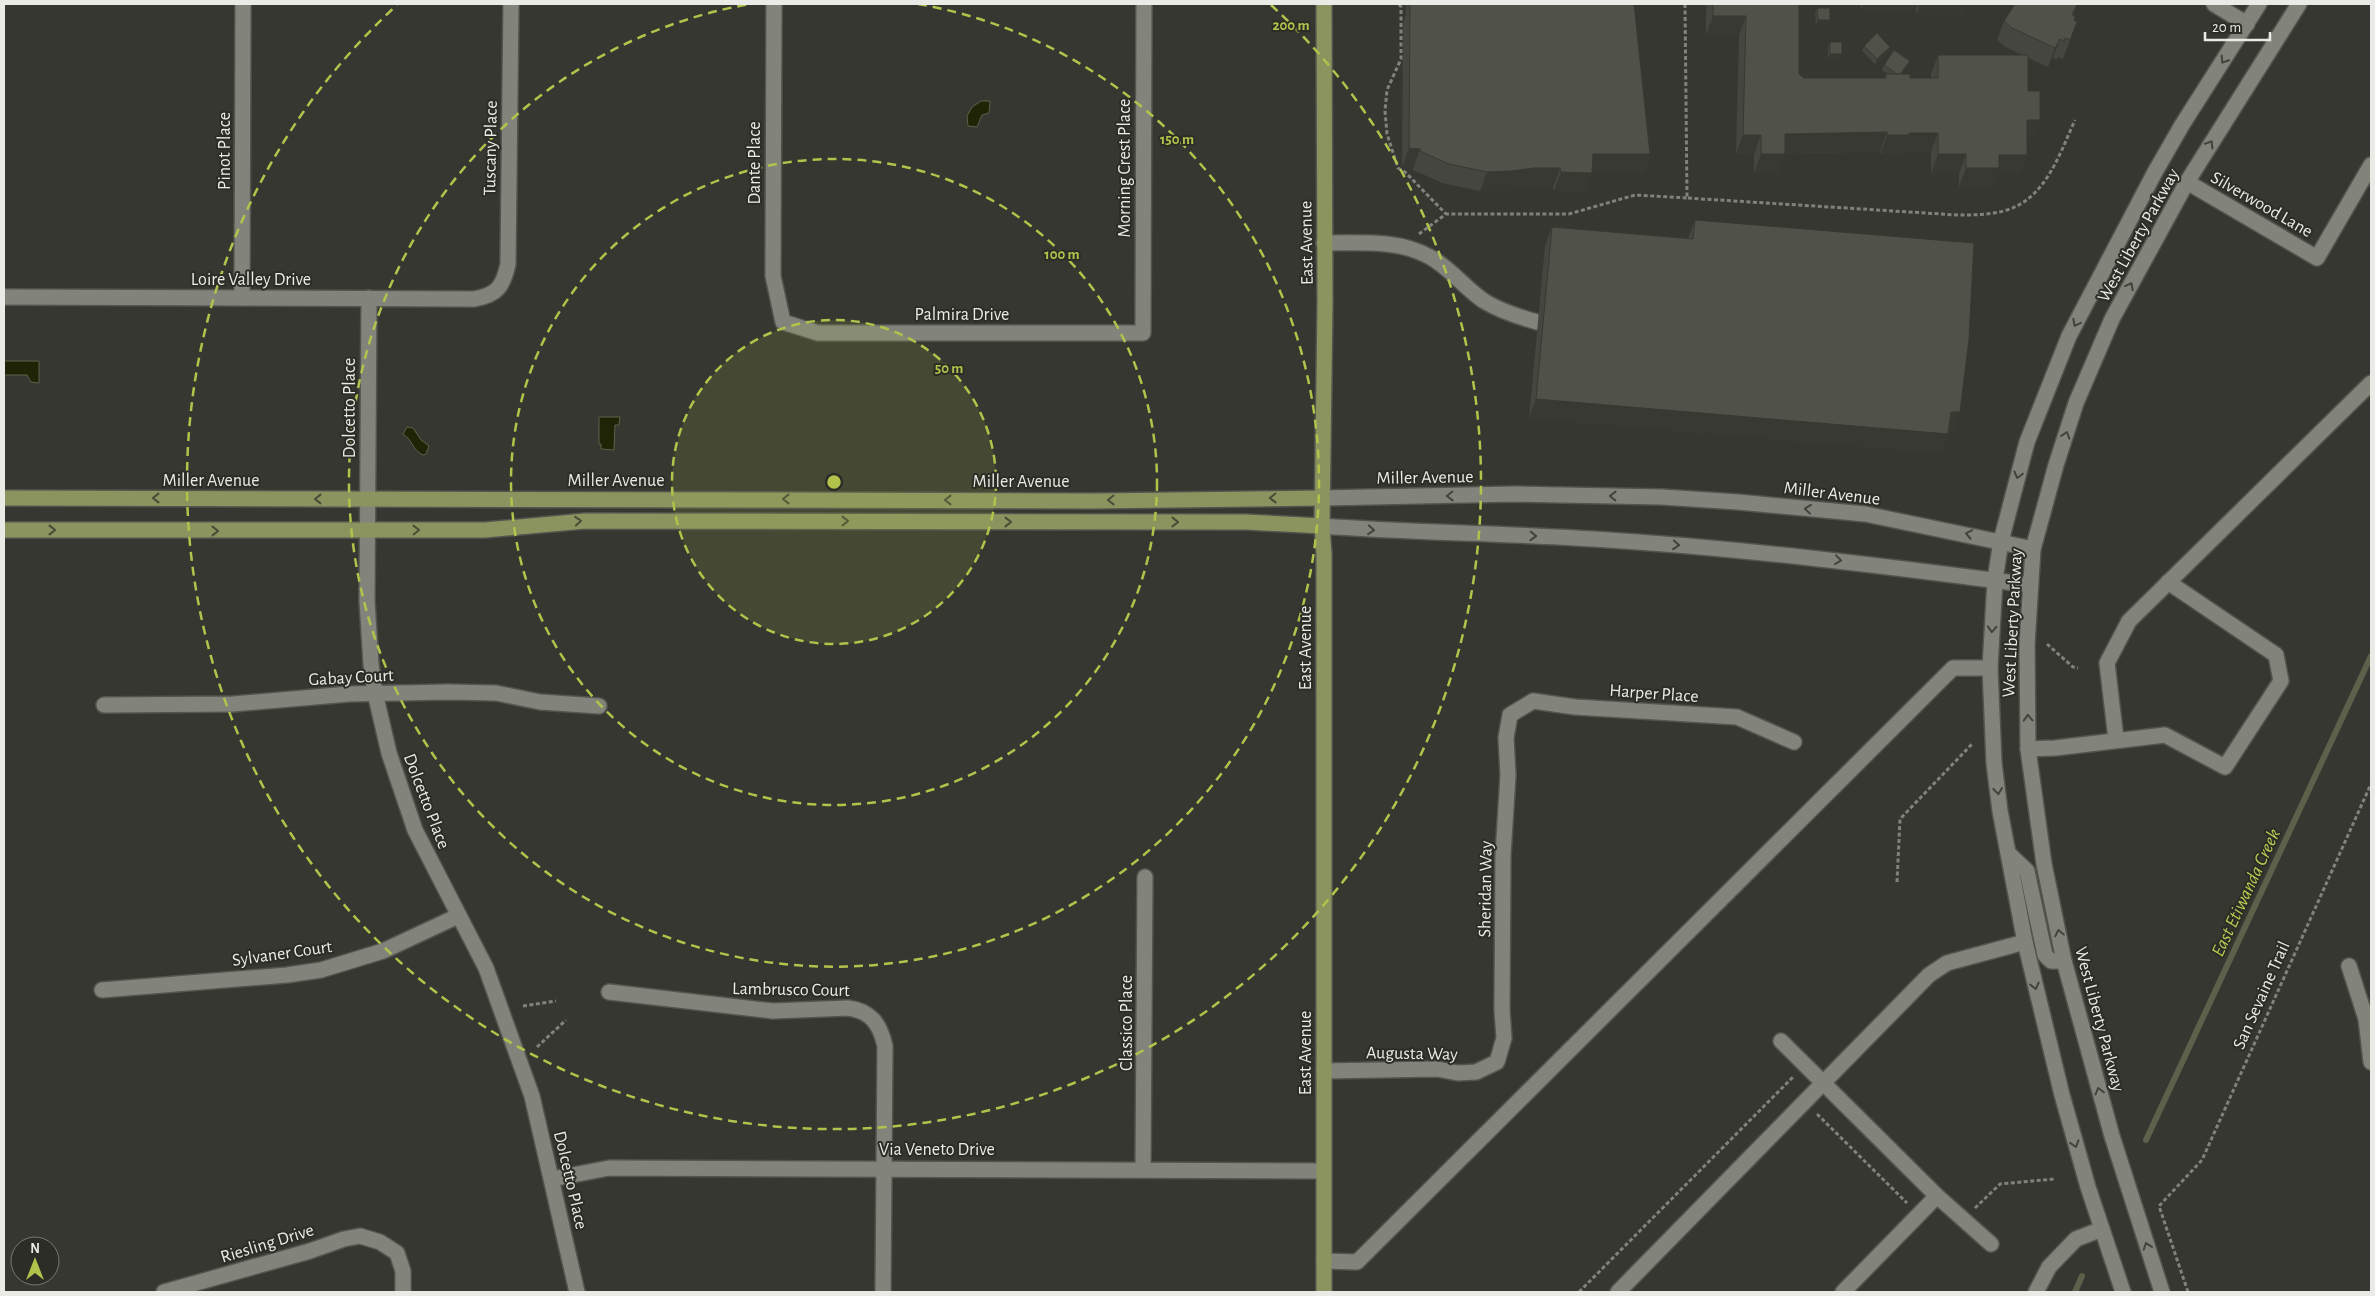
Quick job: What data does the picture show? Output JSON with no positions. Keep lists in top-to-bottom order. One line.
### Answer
{"streets":{"main road":["East Avenue","Miller Avenue"],"street":["Tuscany Place","Pinot Place","Dante Place","Morning Crest Place","Silverwood Lane","West Liberty Parkway","Loire Valley Drive","Palmira Drive","Dolcetto Place","Gabay Court","Harper Place","Sheridan Way","Sylvaner Court","Lambrusco Court","Classico Place","Augusta Way","Via Veneto Drive","Riesling Drive"],"path":["San Sevaine Trail"]},"crossings":[["Tuscany Place","Loire Valley Drive"],["Pinot Place","Loire Valley Drive"],["Dante Place","Palmira Drive"],["Morning Crest Place","Palmira Drive"],["Silverwood Lane","West Liberty Parkway"],["West Liberty Parkway","Miller Avenue"],["East Avenue","Miller Avenue"],["East Avenue","Augusta Way"],["East Avenue","Via Veneto Drive"],["Loire Valley Drive","Dolcetto Place"],["Dolcetto Place","Miller Avenue"],["Dolcetto Place","Gabay Court"],["Dolcetto Place","Sylvaner Court"],["Dolcetto Place","Via Veneto Drive"],["Harper Place","Sheridan Way"],["Sheridan Way","Augusta Way"],["Lambrusco Court","Via Veneto Drive"],["Classico Place","Via Veneto Drive"]],"water":["East Etiwanda Creek"],"scale_bar":"20 m","north":"top","rings":["200 m","150 m","100 m","50 m"]}
